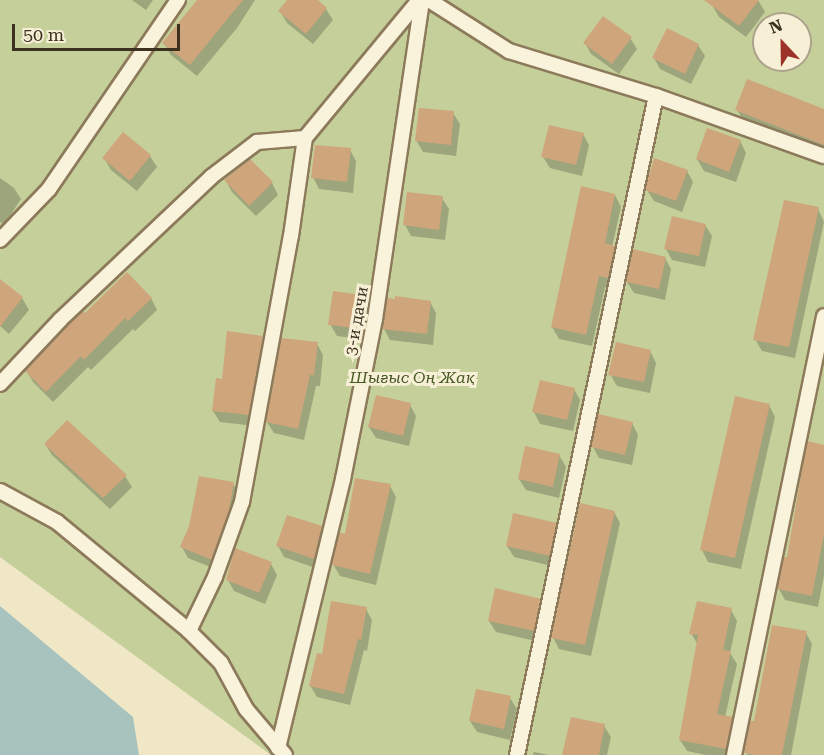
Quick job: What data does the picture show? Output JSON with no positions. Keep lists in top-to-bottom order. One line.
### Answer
{"streets":{"lane":["3-и дачи"]},"parks":["Шығыс Оң Жақ"],"scale_bar":"50 m","north":"top"}
